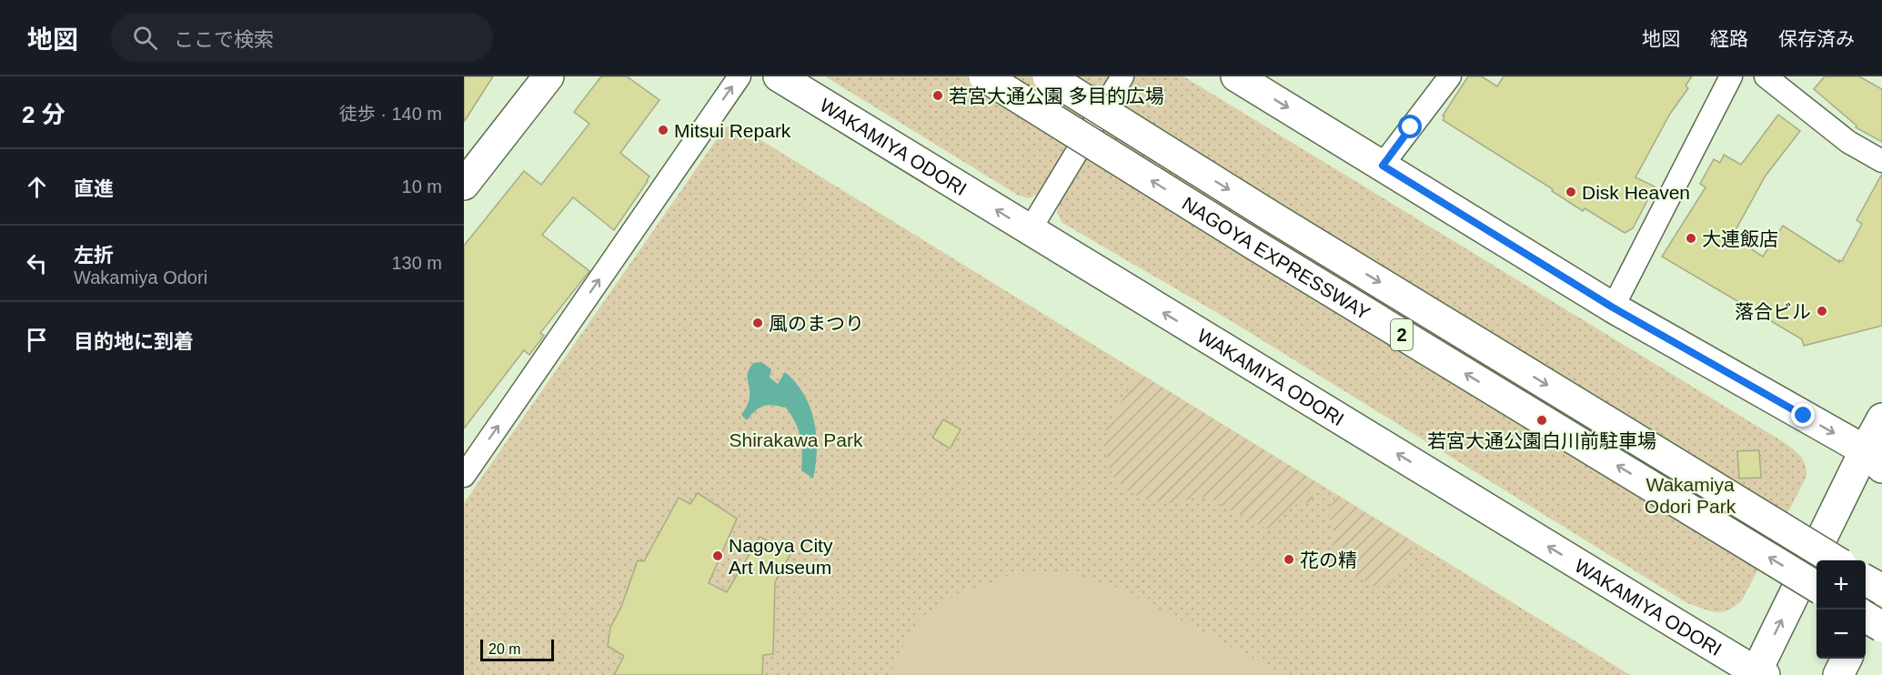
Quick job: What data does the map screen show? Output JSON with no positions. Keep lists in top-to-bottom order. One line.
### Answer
{"streets":{"main road":["WAKAMIYA ODORI","NAGOYA EXPRESSWAY","2"]},"parks":["Shirakawa Park","Wakamiya Odori Park"],"places":["若宮大通公園 多目的広場","Mitsui Repark","Disk Heaven","大連飯店","落合ビル","風のまつり","若宮大通公園白川前駐車場","Nagoya City Art Museum","花の精"],"scale_bar":"20 m","page":{"header":"地図","search":"ここで検索","nav":["地図","経路","保存済み"],"heading":["2 分","徒歩 · 140 m"],"list":[["直進","10 m"],["左折","Wakamiya Odori","130 m"],"目的地に到着"],"map_buttons":["+","−"],"scale":"20 m"}}
